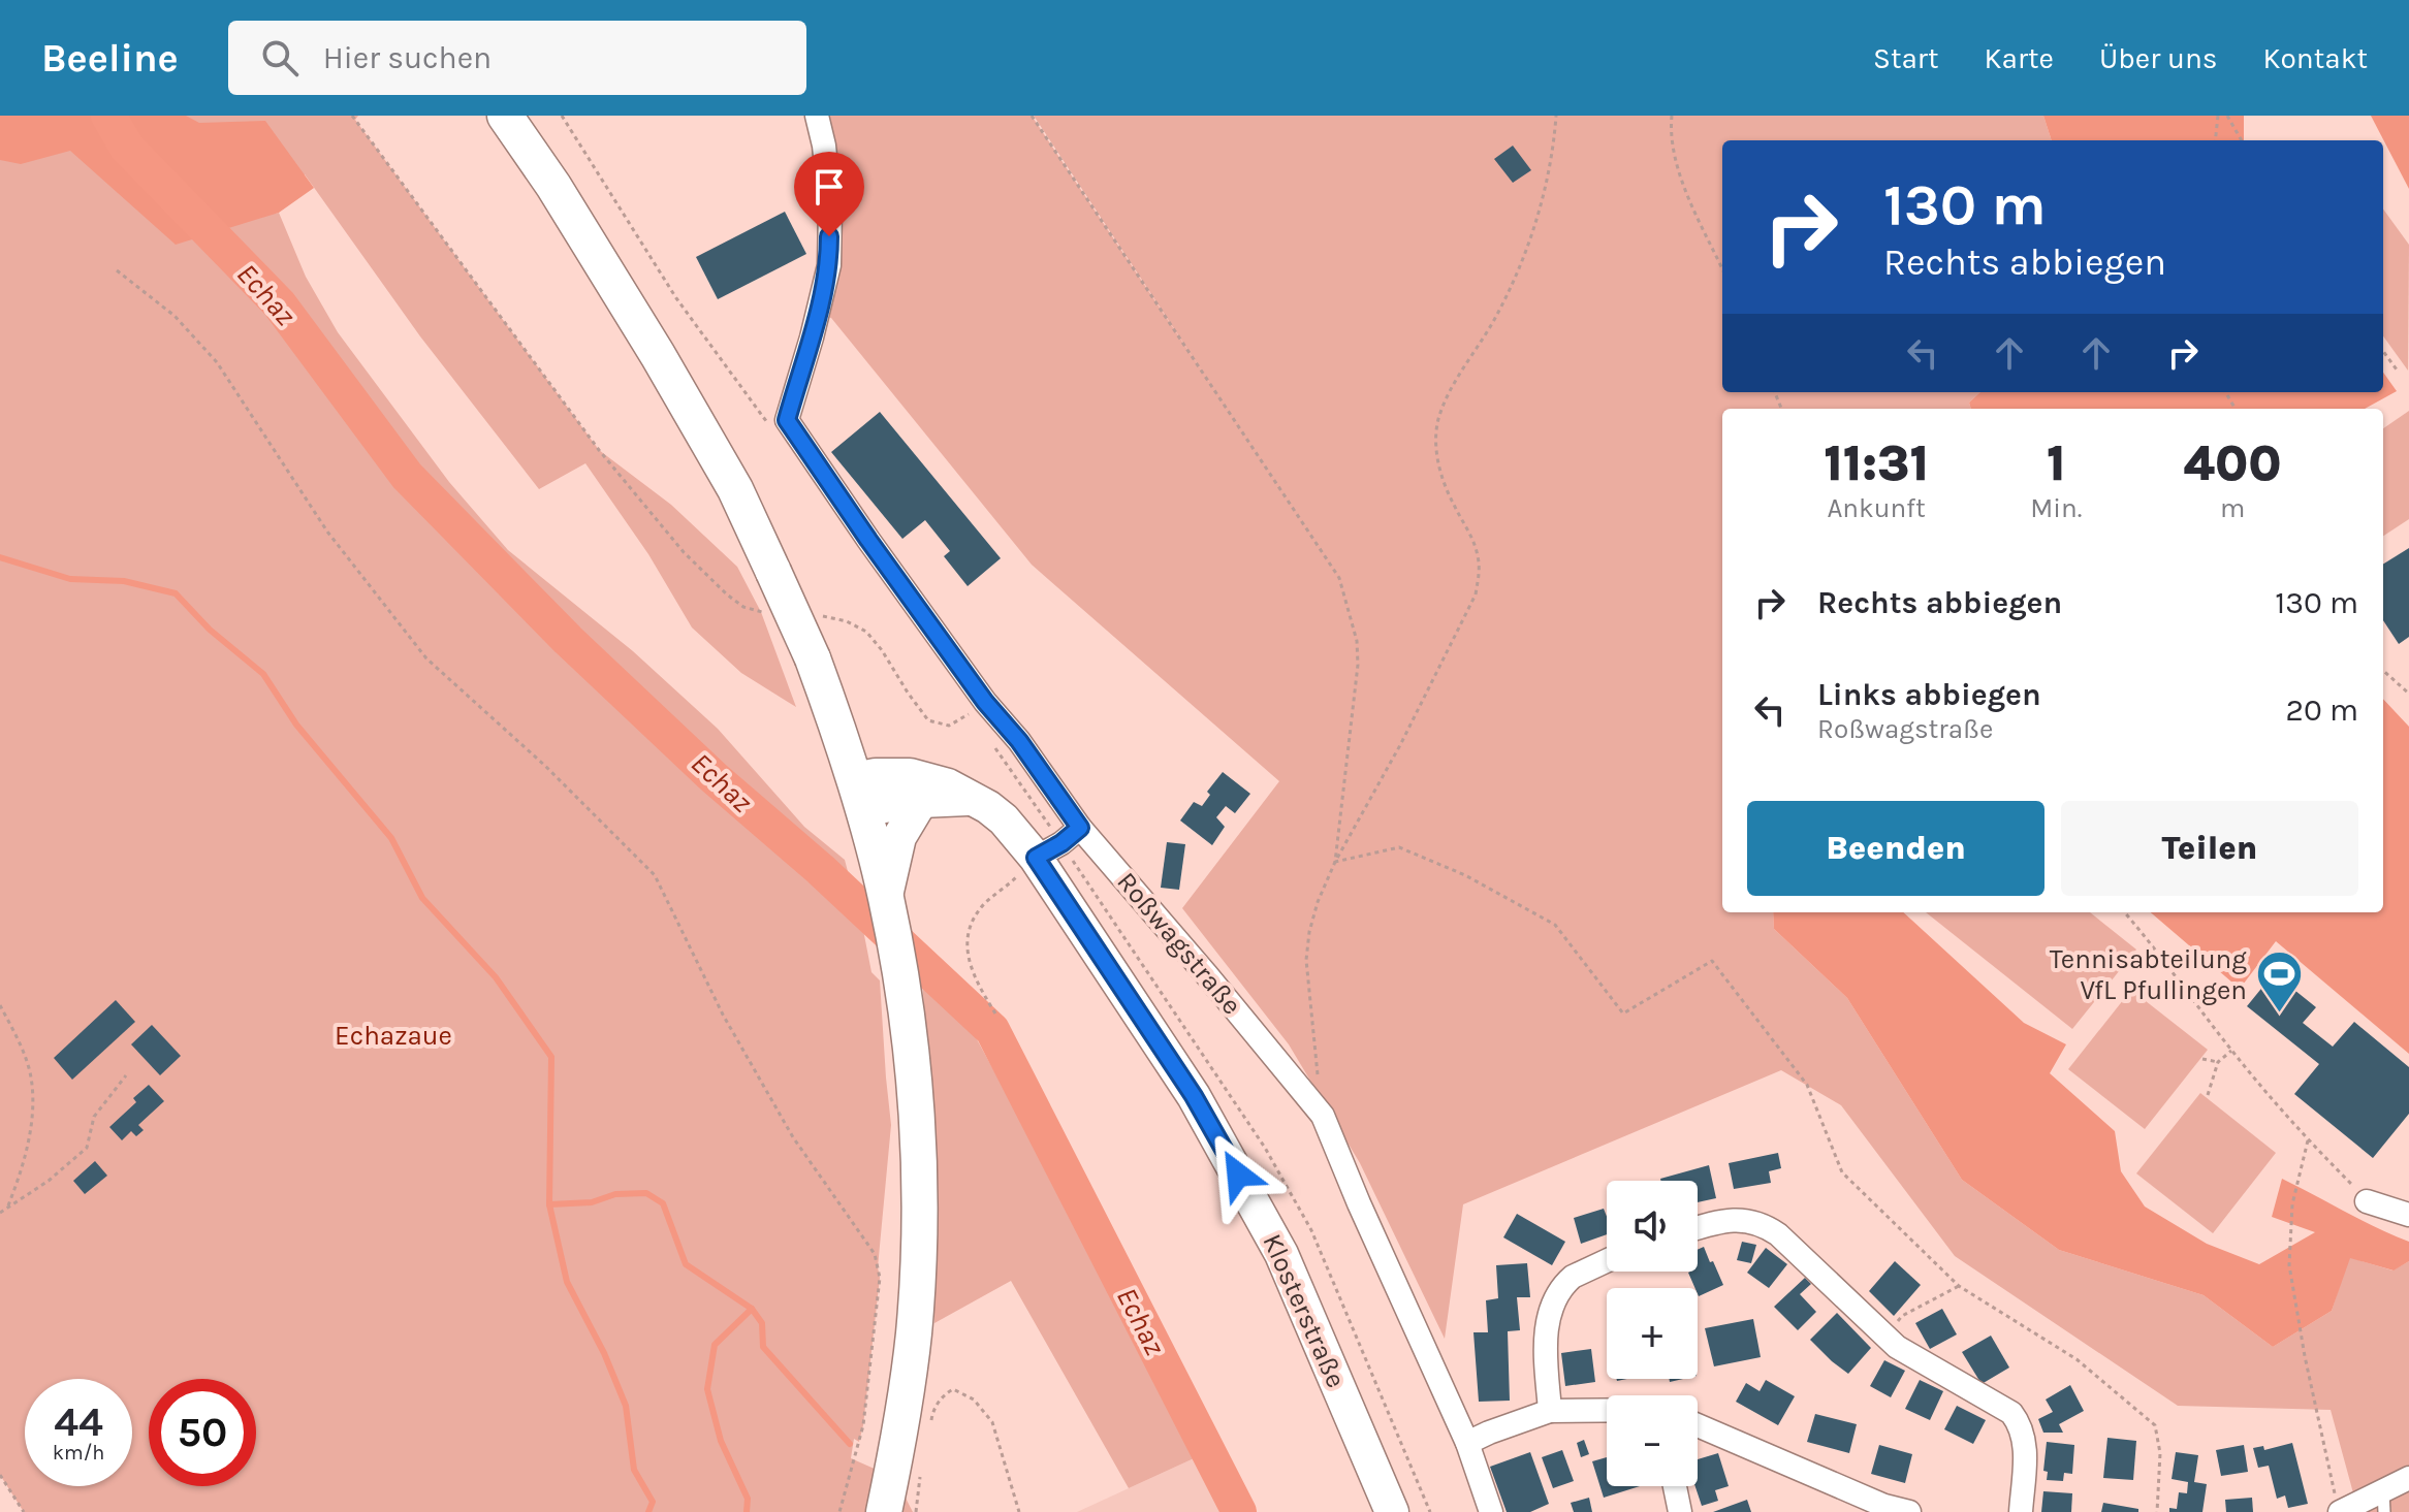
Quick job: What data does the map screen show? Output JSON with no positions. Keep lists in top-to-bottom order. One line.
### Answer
{"streets":{"main road":["Klosterstraße"],"street":["Roßwagstraße"]},"water":["Echaz"],"parks":["Echazaue"],"places":{"sports":["Tennisabteilung VfL Pfullingen"]},"page":{"header":"Beeline","search":"Hier suchen","nav":["Start","Karte","Über uns","Kontakt"],"turn":["130 m","Rechts abbiegen"],"eta":["11:31","Ankunft","1","Min.","400","m"],"list":[{"name":"Rechts abbiegen","value":"130 m"},{"name":"Links abbiegen","note":"Roßwagstraße","value":"20 m"}],"buttons":["Beenden","Teilen"],"map_buttons":["+","−"],"speed":"44 km/h","limit":"50"}}
